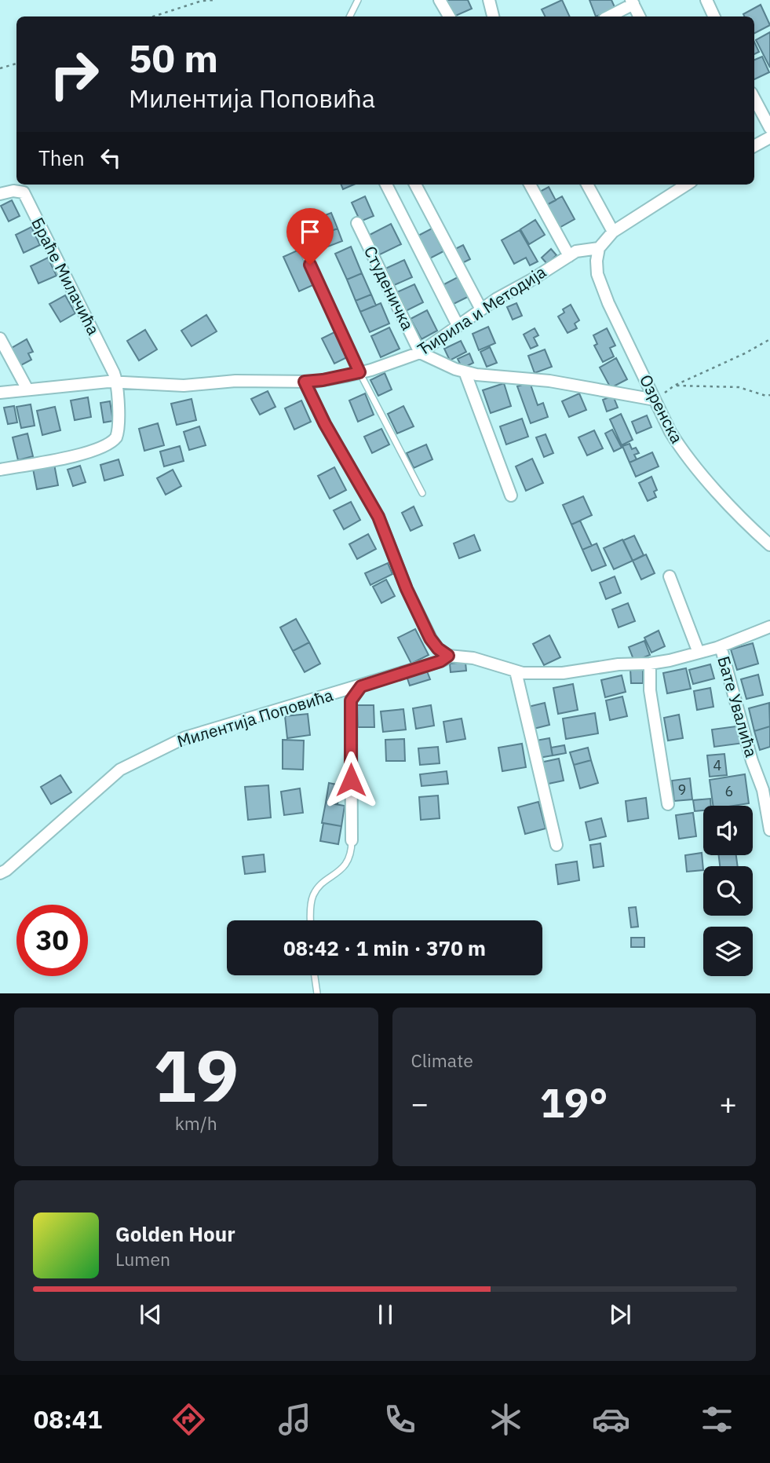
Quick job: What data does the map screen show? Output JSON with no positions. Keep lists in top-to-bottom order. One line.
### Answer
{"streets":{"street":["Браће Милачића","Студеничка","Ћирила и Методија","Озренска","Бате Увалића","Милентија Поповића"]},"crossings":[["Браће Милачића","Ћирила и Методија"],["Студеничка","Ћирила и Методија"],["Ћирила и Методија","Озренска"],["Бате Увалића","Милентија Поповића"]],"house_numbers":["4","9","6"],"page":{"turn":["50 m","Милентија Поповића"],"then":"Then","limit":"30","trip":"08:42 · 1 min · 370 m","tile":[["19","km/h"],"Climate"],"heat":["−","19°","+"],"song":["Golden Hour","Lumen"],"tabs":"08:41"}}
